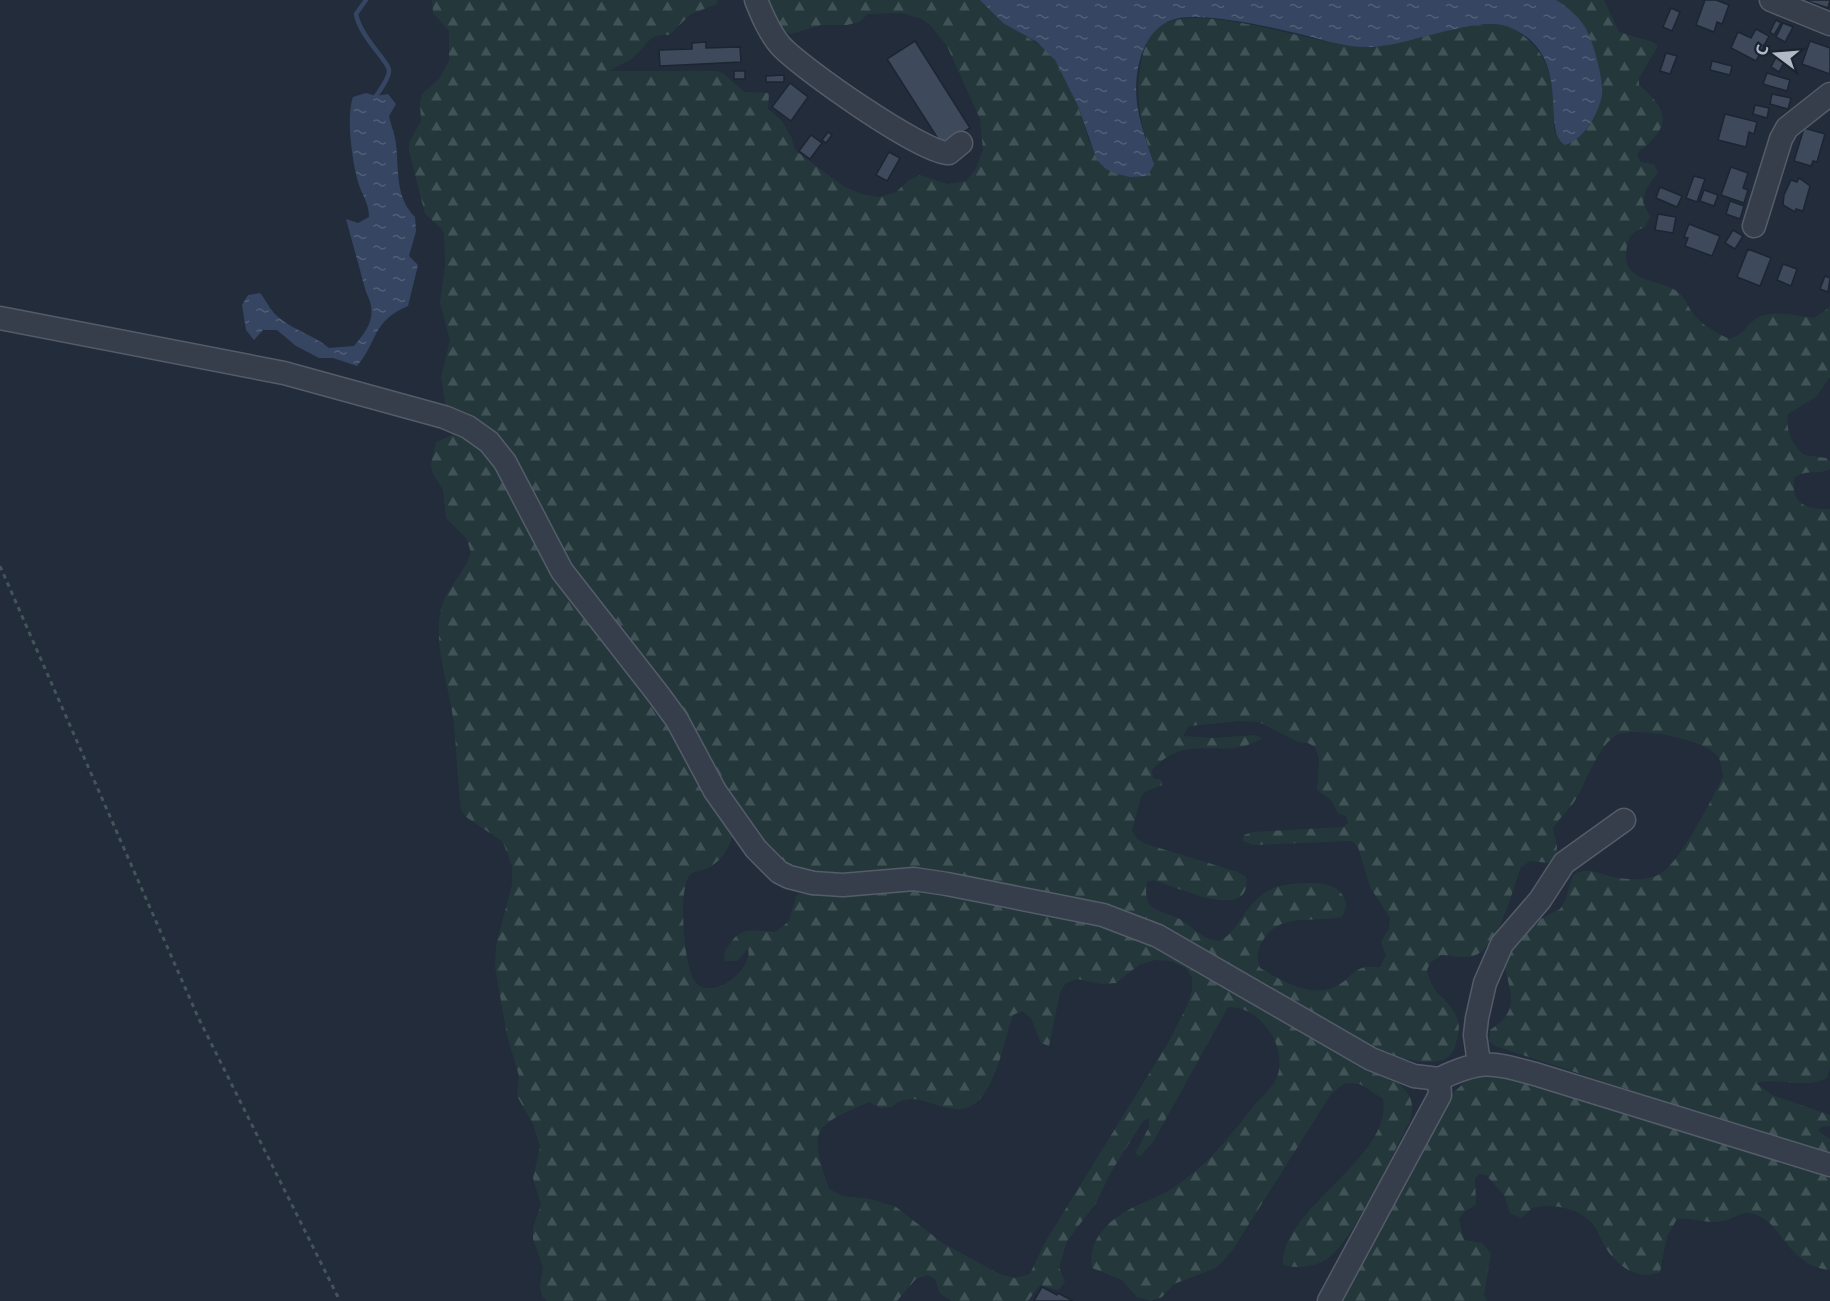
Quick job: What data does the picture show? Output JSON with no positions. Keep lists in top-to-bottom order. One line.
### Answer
{"north":"left"}
